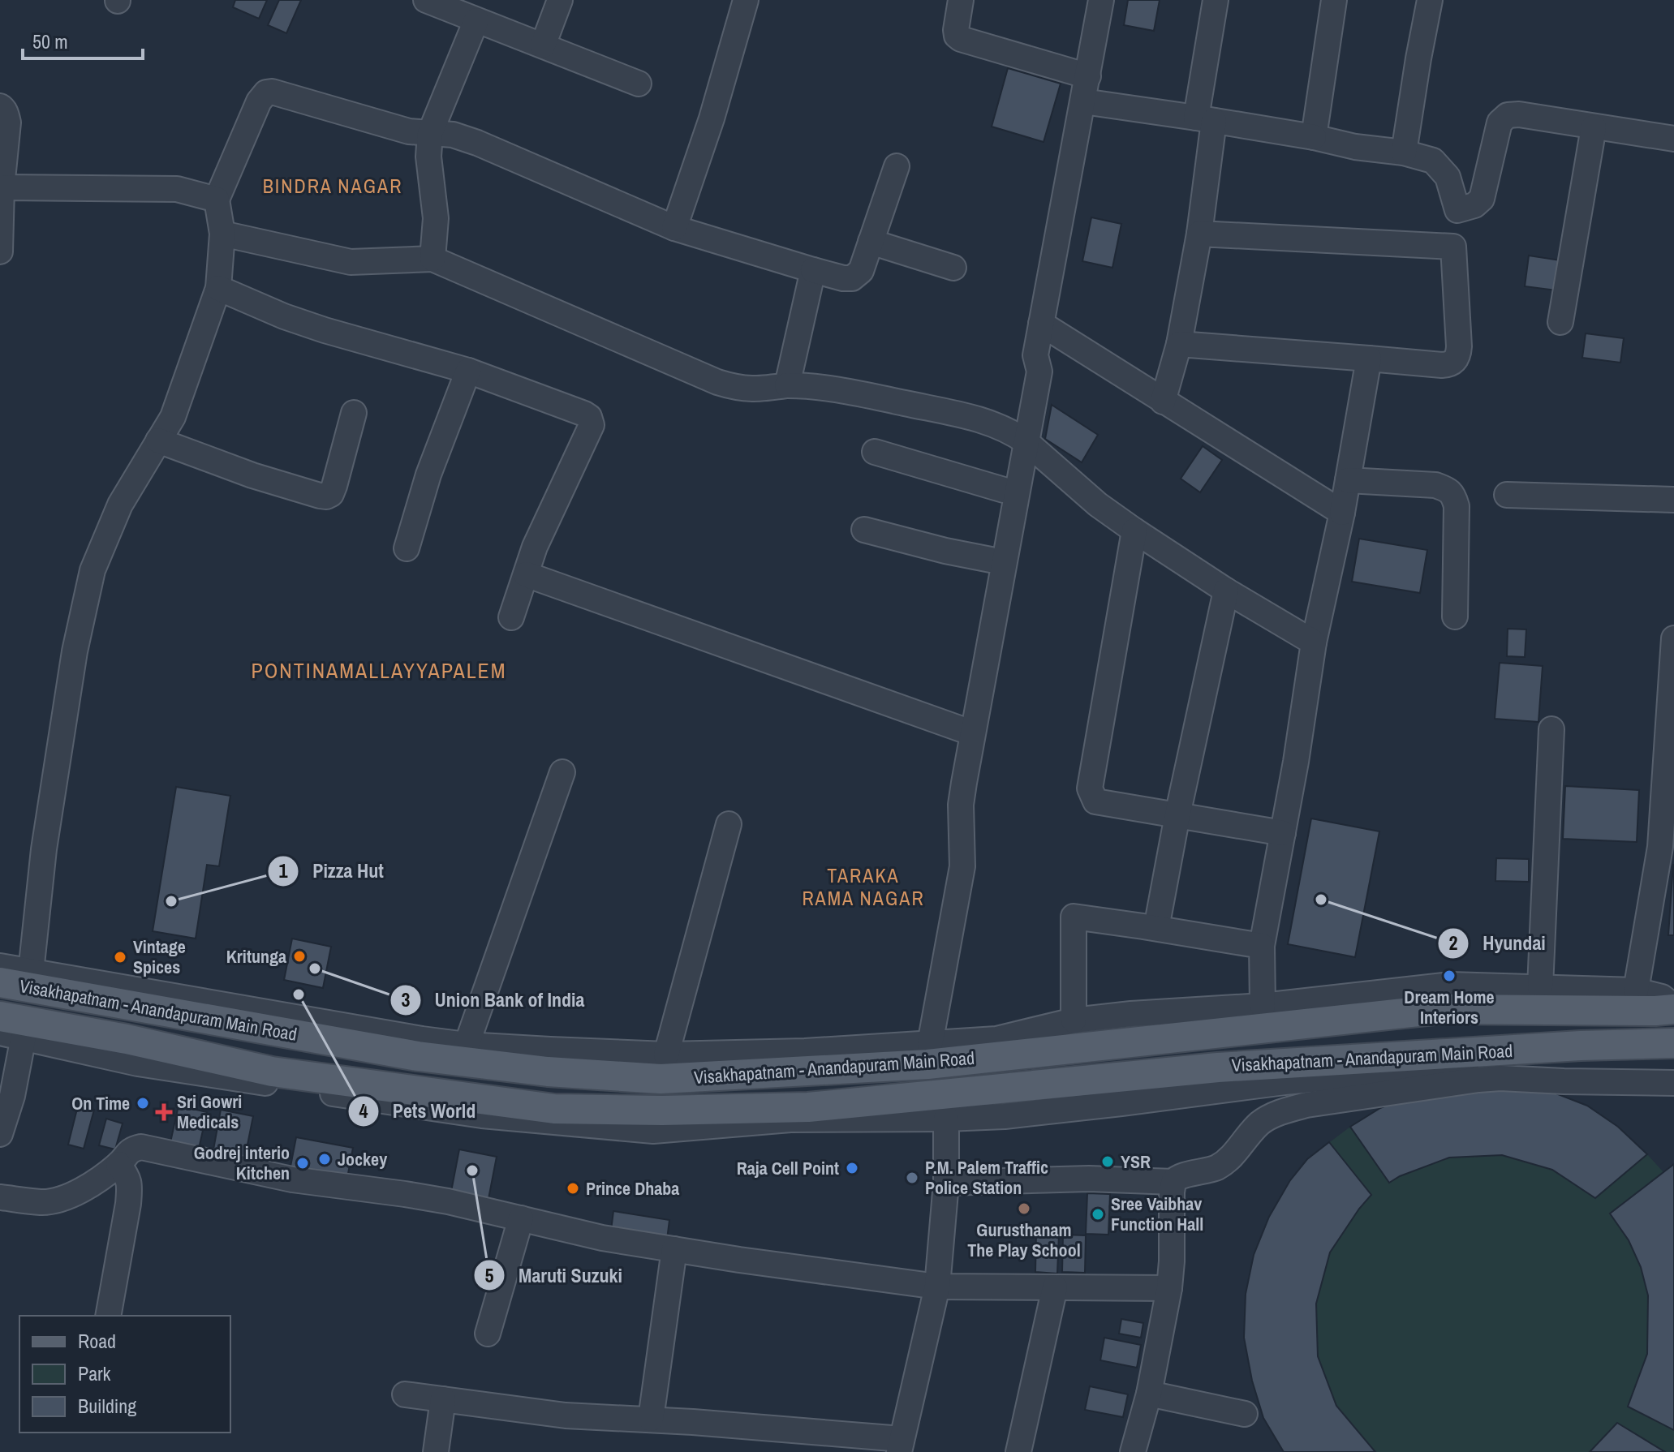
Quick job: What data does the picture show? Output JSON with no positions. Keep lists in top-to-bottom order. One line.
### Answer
{"streets":{"main road":["Visakhapatnam - Anandapuram Main Road"]},"districts":["BINDRA NAGAR","PONTINAMALLAYYAPALEM","TARAKA RAMA NAGAR"],"places":{"other":["Hyundai","Pizza Hut","Kritunga","Vintage Spices","Union Bank of India","Dream Home Interiors","Pets World","On Time","Jockey","YSR","Godrej interio Kitchen","Raja Cell Point","Maruti Suzuki","P.M. Palem Traffic Police Station","Prince Dhaba","Gurusthanam The Play School","Sree Vaibhav Function Hall"],"health":["Sri Gowri Medicals"]},"legend":["Road","Park","Building"],"scale_bar":"50 m"}
